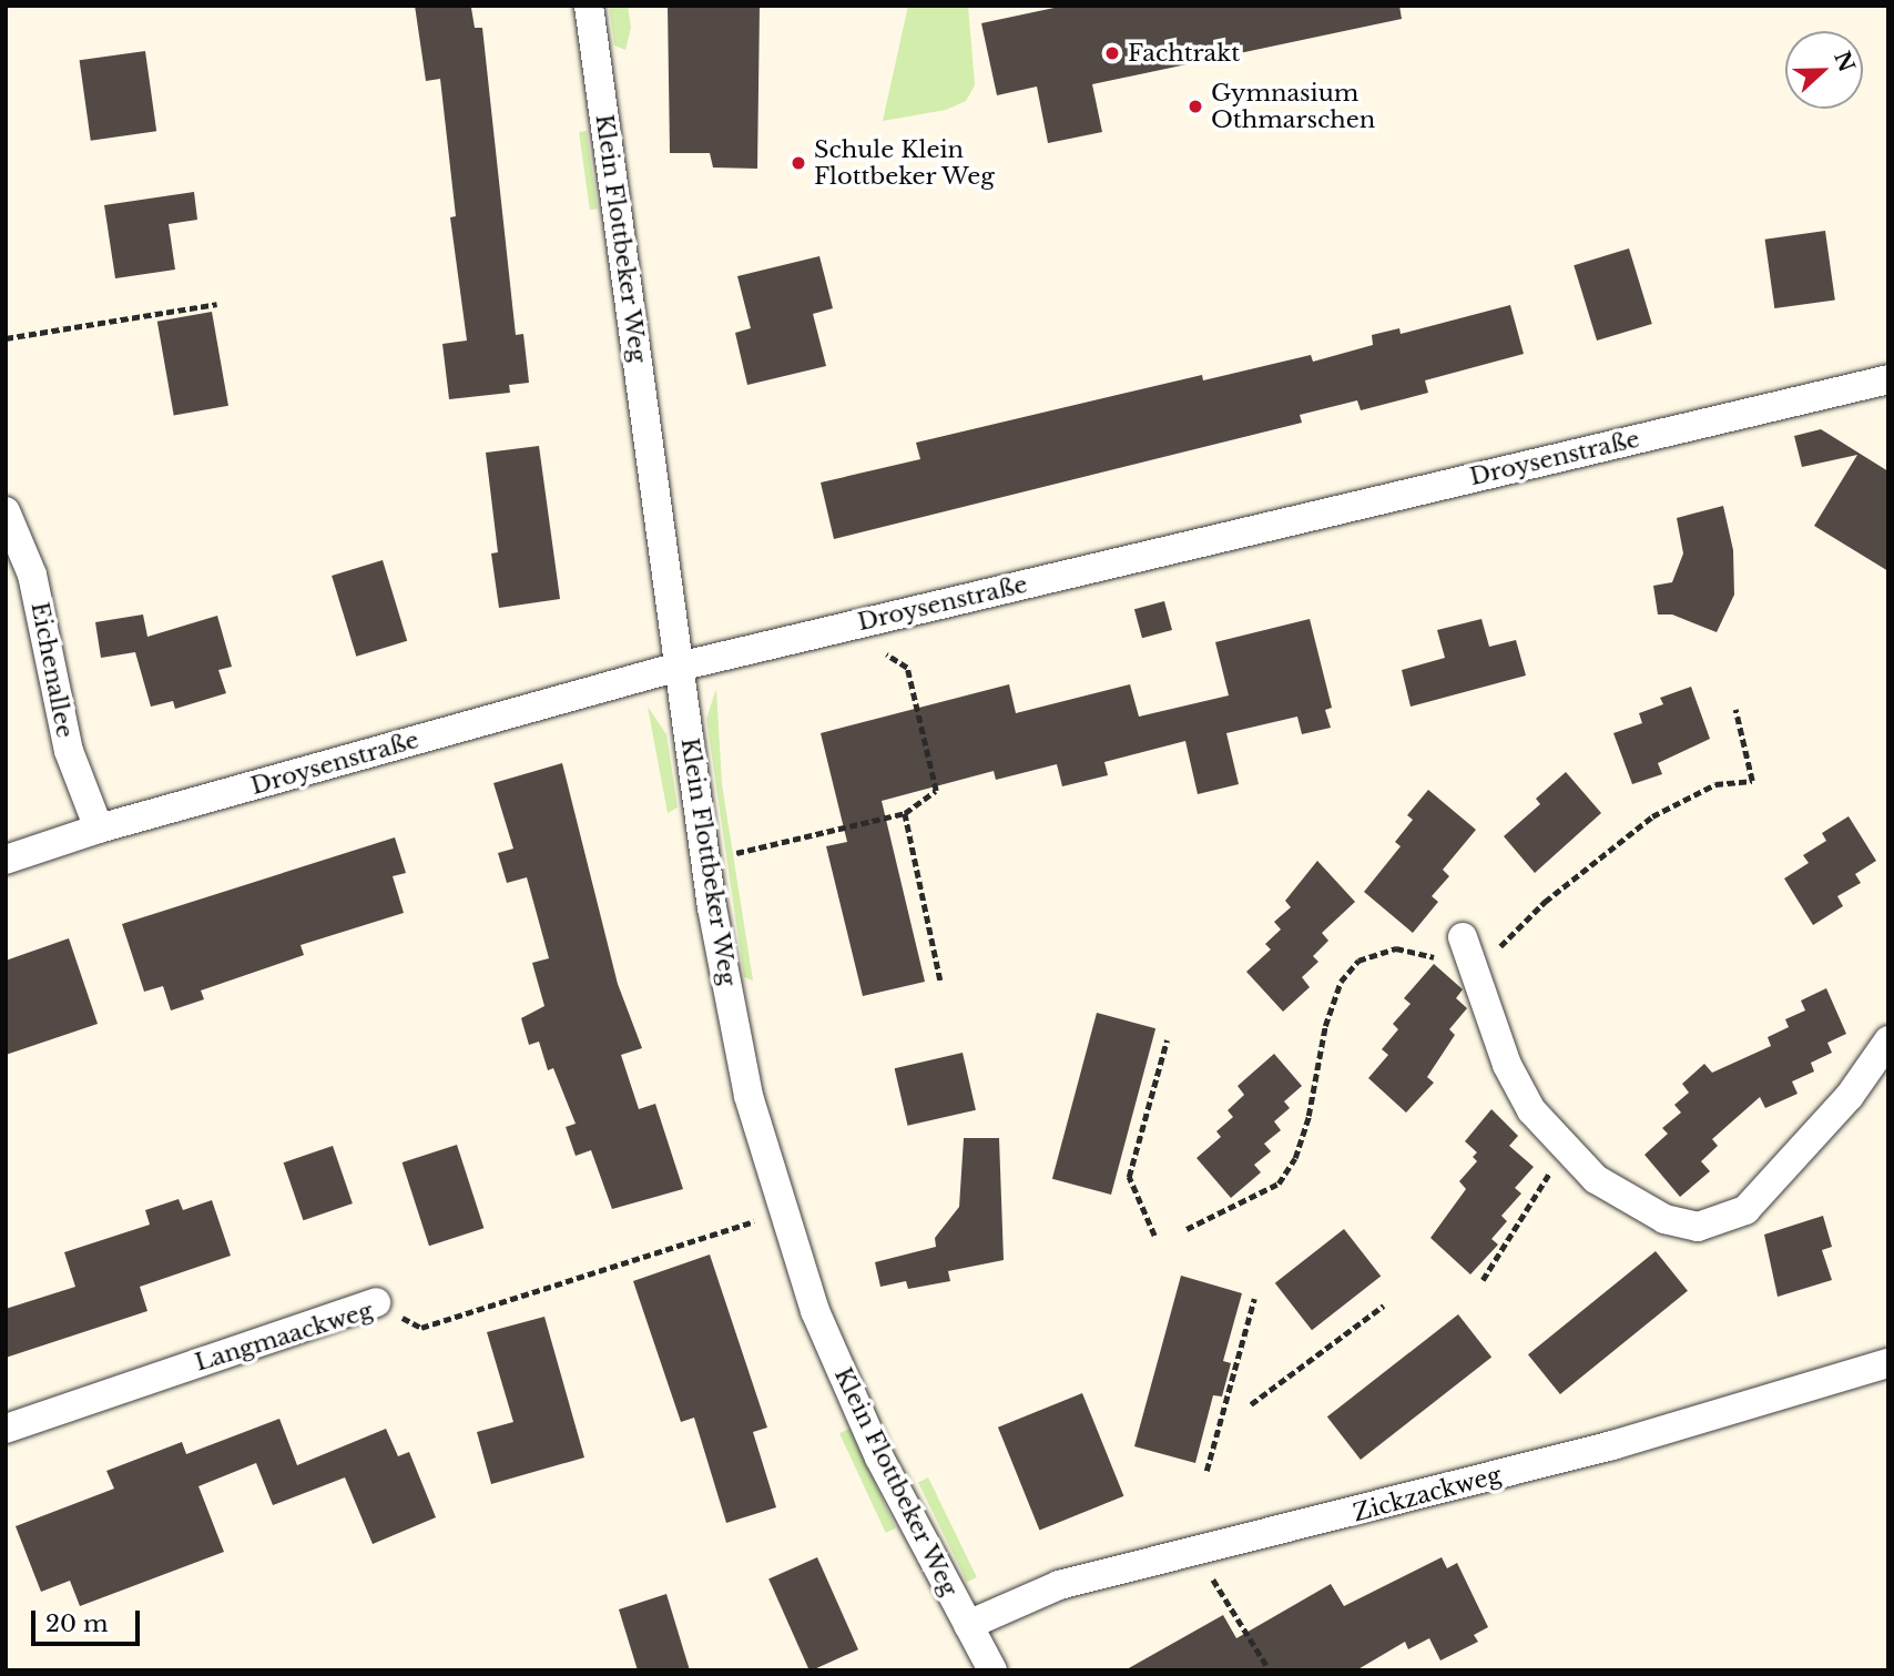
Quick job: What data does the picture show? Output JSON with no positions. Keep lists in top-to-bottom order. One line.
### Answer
{"streets":{"street":["Klein Flottbeker Weg","Droysenstraße","Eichenallee","Langmaackweg","Zickzackweg"]},"crossings":[["Klein Flottbeker Weg","Droysenstraße"],["Klein Flottbeker Weg","Langmaackweg"],["Klein Flottbeker Weg","Zickzackweg"],["Droysenstraße","Eichenallee"]],"places":["Fachtrakt","Gymnasium Othmarschen","Schule Klein Flottbeker Weg"],"scale_bar":"20 m","north":"right"}
